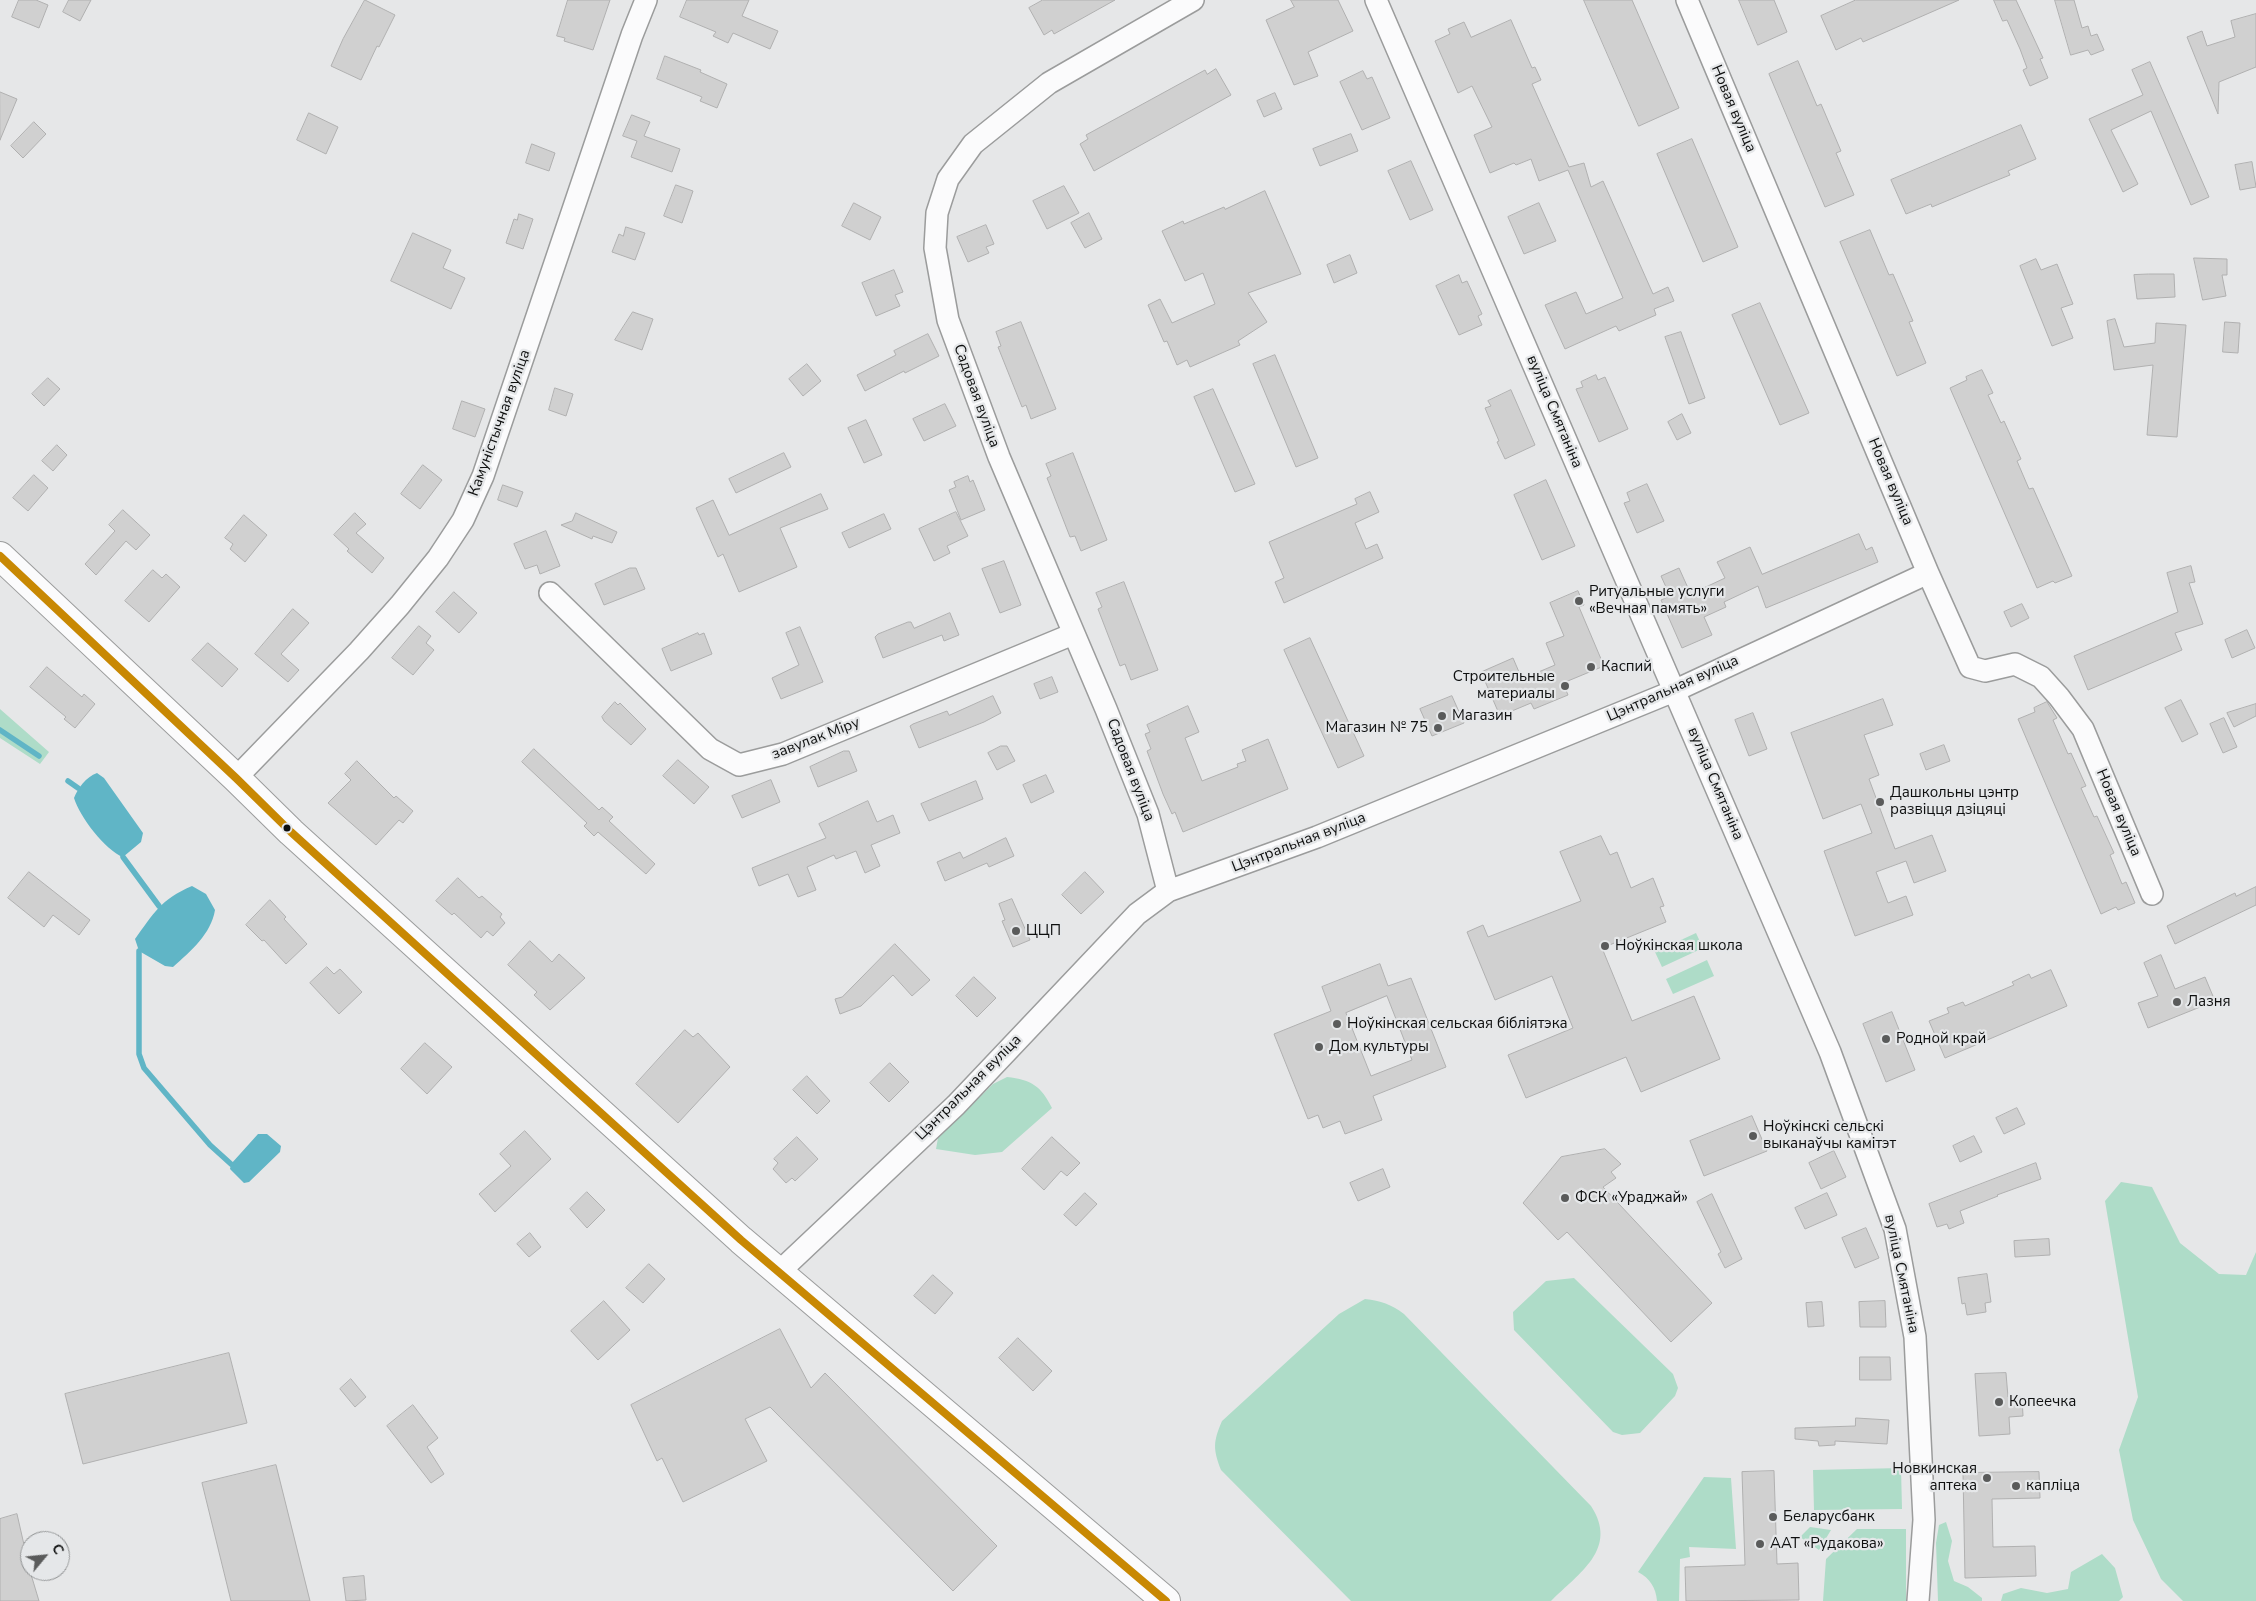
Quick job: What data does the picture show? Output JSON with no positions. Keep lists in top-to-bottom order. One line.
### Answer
{"streets":{"street":["Новая вуліца","Садовая вуліца","вуліца Смятаніна","Камуністычная вуліца","Цэнтральная вуліца","завулак Міру"]},"crossings":[["Новая вуліца","Цэнтральная вуліца"],["Садовая вуліца","Цэнтральная вуліца"],["Садовая вуліца","завулак Міру"],["вуліца Смятаніна","Цэнтральная вуліца"]],"places":["Ритуальные услуги «Вечная память»","Каспий","Строительные материалы","Магазин","Магазин № 75","Дашкольны цэнтр развіцця дзіцяці","ЦЦП","Ноўкінская школа","Лазня","Ноўкінская сельская бібліятэка","Родной край","Дом культуры","Ноўкінскі сельскі выканаўчы камітэт","ФСК «Ураджай»","Копеечка","Новкинская аптека","капліца","Беларусбанк","ААТ «Рудакова»"],"north":"top right"}
